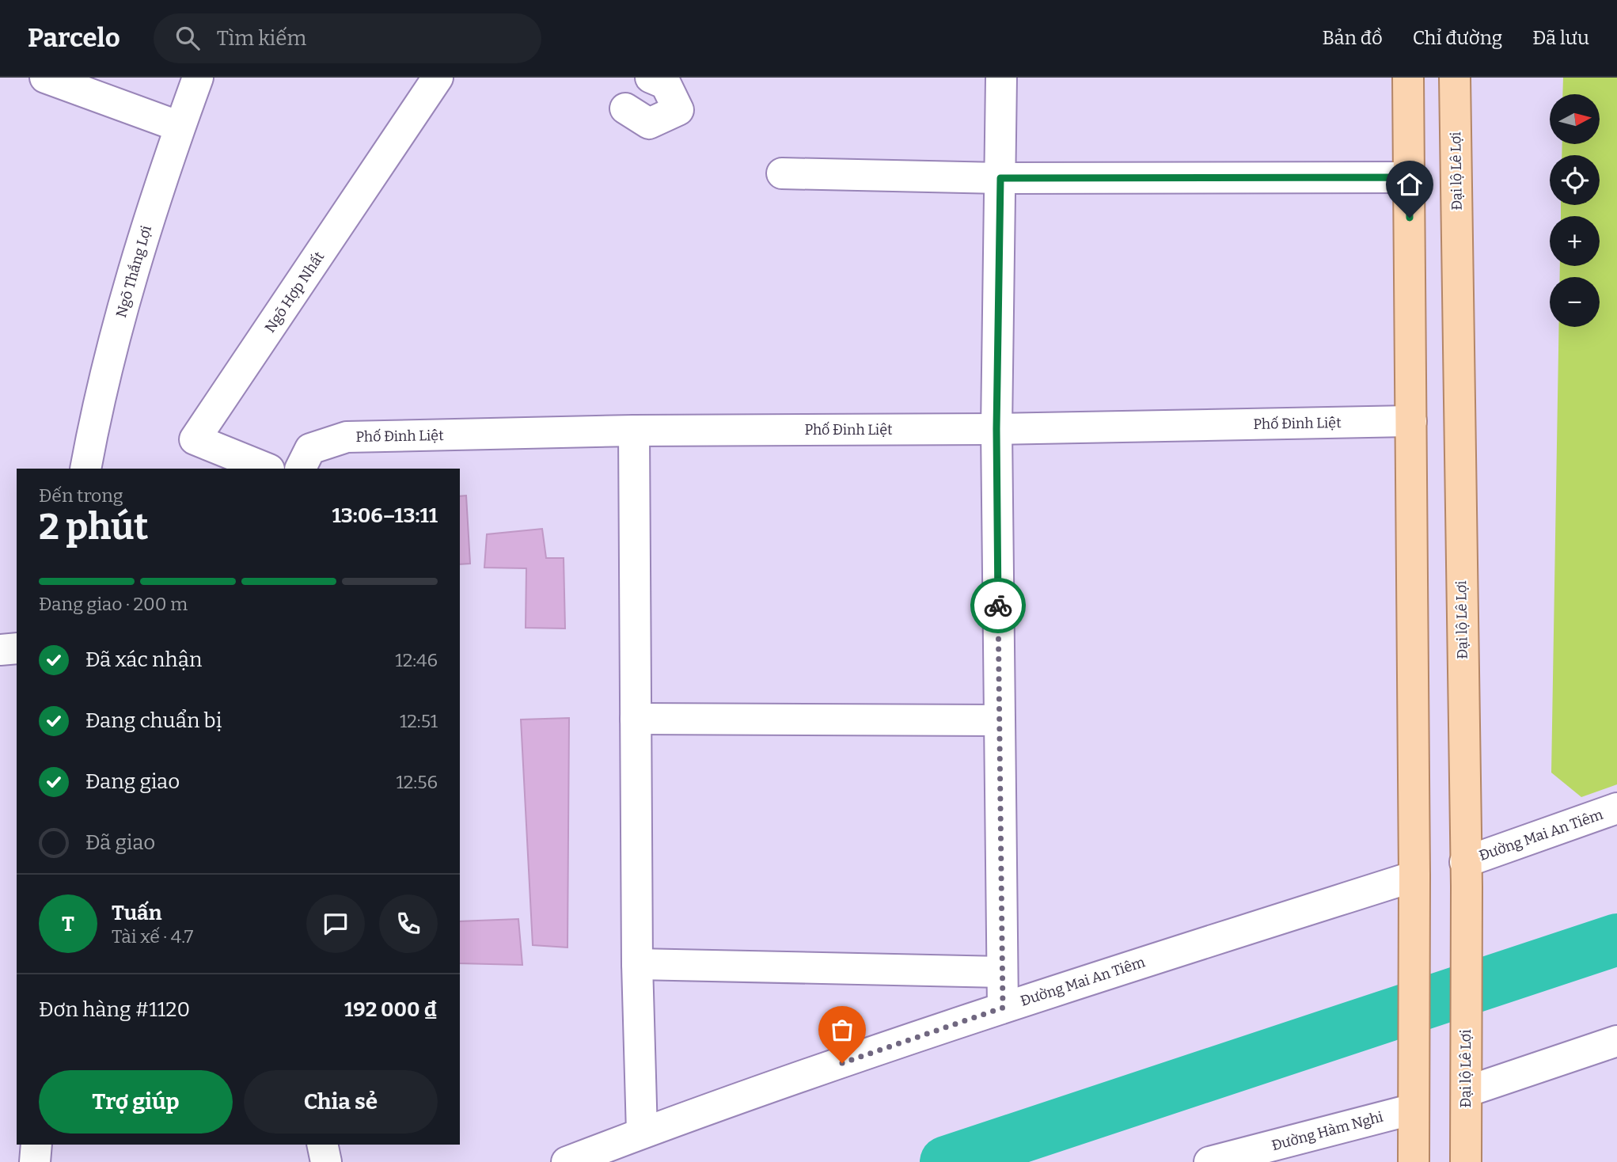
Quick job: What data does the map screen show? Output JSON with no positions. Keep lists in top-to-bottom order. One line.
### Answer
{"streets":{"main road":["Đại lộ Lê Lợi"],"street":["Ngõ Thắng Lợi","Ngõ Hợp Nhất","Phố Đinh Liệt","Đường Mai An Tiêm","Đường Hàm Nghi"]},"crossings":[["Đại lộ Lê Lợi","Đường Mai An Tiêm"]],"north":"right","page":{"header":"Parcelo","search":"Tìm kiếm","nav":["Bản đồ","Chỉ đường","Đã lưu"],"map_buttons":["+","−"],"heading":["2 phút","Đến trong","13:06–13:11"],"panel":["Tuấn","Tài xế · 4.7","Đơn hàng #1120","192 000 ₫"],"bar":"Đang giao · 200 m","list":[["Đã xác nhận","12:46"],["Đang chuẩn bị","12:51"],["Đang giao","12:56"],"Đã giao"],"round":"T","buttons":["Trợ giúp","Chia sẻ"]}}
